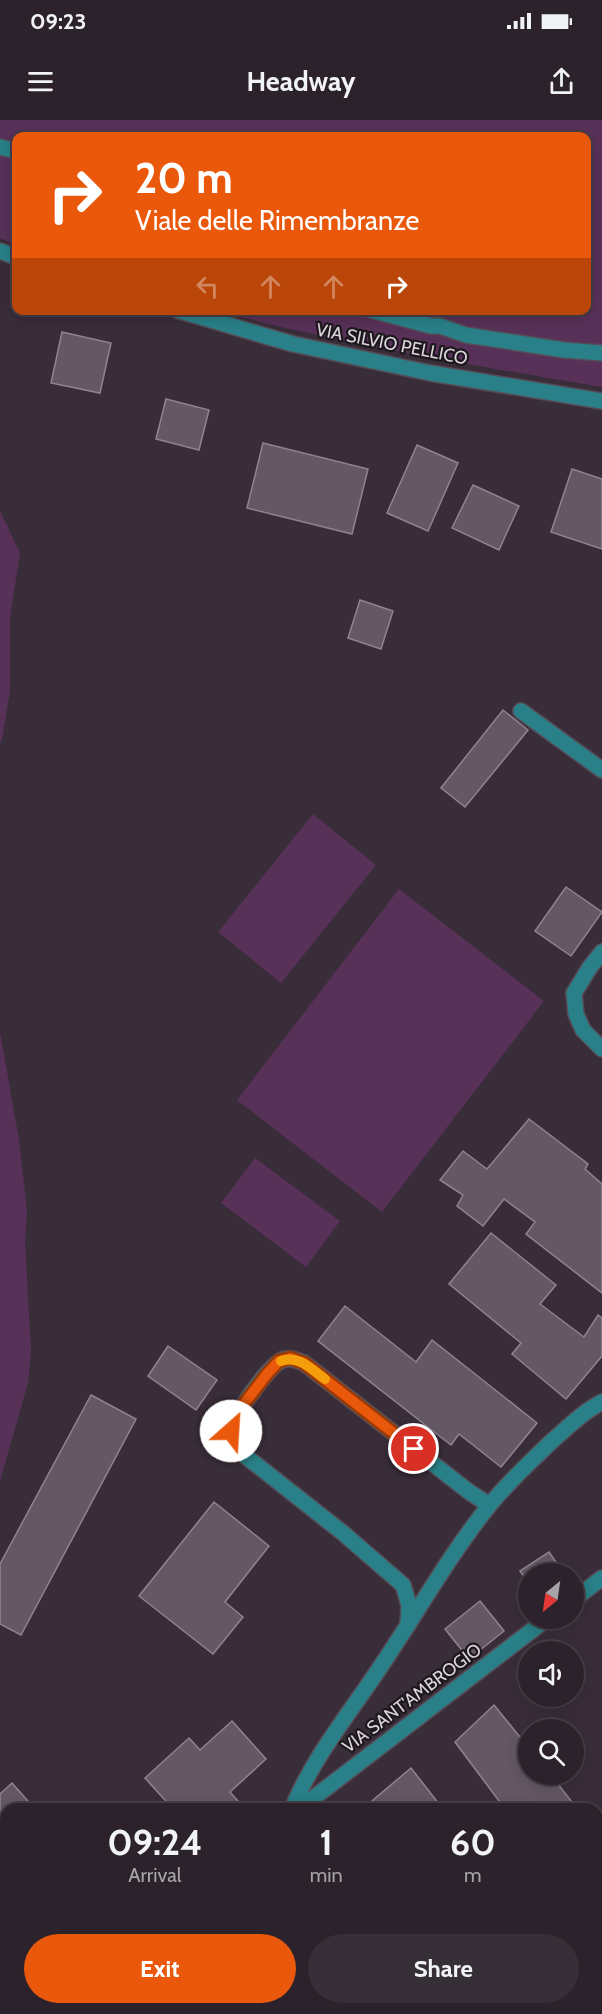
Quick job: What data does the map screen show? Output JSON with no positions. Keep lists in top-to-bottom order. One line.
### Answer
{"streets":{"street":["VIA SILVIO PELLICO","VIA SANT'AMBROGIO"]},"north":"bottom left","page":{"status":"09:23","header":"Headway","turn":["20 m","Viale delle Rimembranze"],"eta":["09:24","Arrival","1","min","60","m"],"buttons":["Exit","Share"]}}
